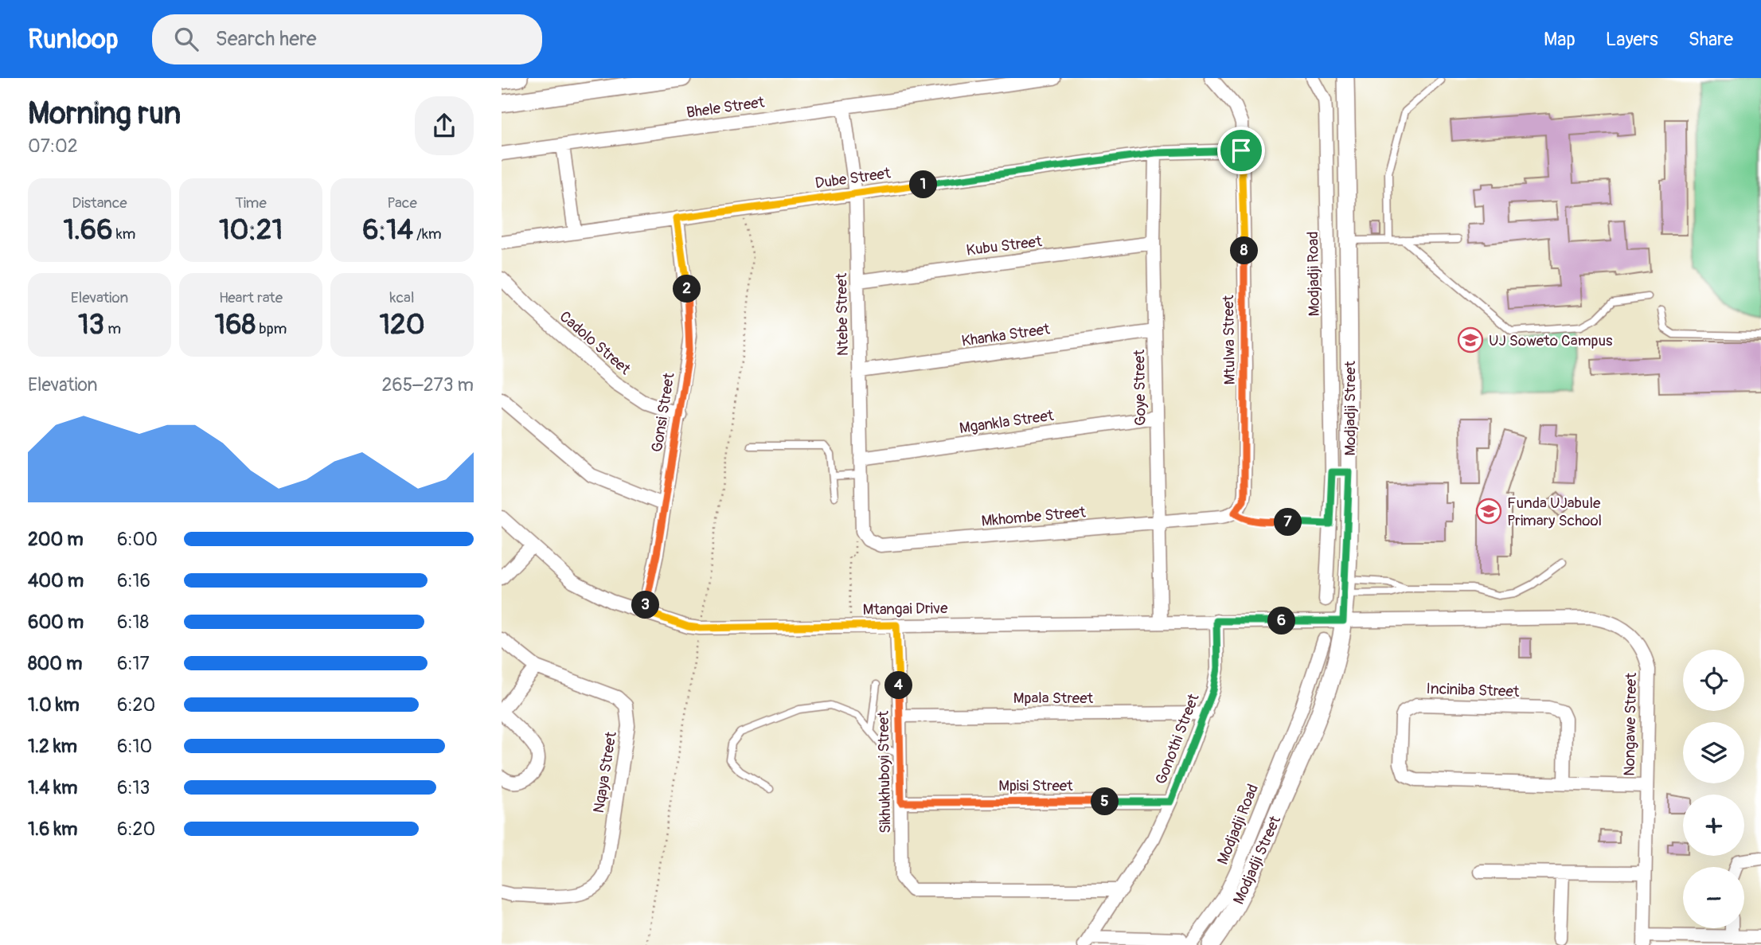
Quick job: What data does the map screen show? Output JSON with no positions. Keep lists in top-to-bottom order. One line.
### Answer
{"streets":{"street":["Bhele Street","Dube Street","Kubu Street","Modjadji Road","Ntebe Street","Khanka Street","Mtulwa Street","Cadolo Street","Goye Street","Modjadji Street","Gonsi Street","Mgankla Street","Mkhombe Street","Mtangai Drive","Inciniba Street","Mpala Street","Nongawe Street","Gonothi Street","Nqaya Street","Sikhukhuboyi Street","Mpisi Street"]},"crossings":[["Bhele Street","Ntebe Street"],["Dube Street","Ntebe Street"],["Dube Street","Mtulwa Street"],["Dube Street","Goye Street"],["Dube Street","Gonsi Street"],["Kubu Street","Ntebe Street"],["Kubu Street","Goye Street"],["Ntebe Street","Khanka Street"],["Ntebe Street","Mgankla Street"],["Ntebe Street","Mkhombe Street"],["Khanka Street","Goye Street"],["Mtulwa Street","Mkhombe Street"],["Cadolo Street","Gonsi Street"],["Goye Street","Mgankla Street"],["Goye Street","Mkhombe Street"],["Goye Street","Mtangai Drive"],["Modjadji Street","Mtangai Drive"],["Modjadji Street","Nongawe Street"],["Gonsi Street","Mtangai Drive"],["Mtangai Drive","Nongawe Street"],["Mtangai Drive","Gonothi Street"],["Mtangai Drive","Sikhukhuboyi Street"],["Inciniba Street","Nongawe Street"],["Mpala Street","Gonothi Street"],["Mpala Street","Sikhukhuboyi Street"],["Gonothi Street","Sikhukhuboyi Street"],["Gonothi Street","Mpisi Street"],["Sikhukhuboyi Street","Mpisi Street"]],"places":{"school or university":["UJ Soweto Campus","Funda UJabule Primary School"]},"page":{"header":"Runloop","search":"Search here","nav":["Map","Layers","Share"],"heading":["Morning run","07:02"],"pins":["1","8","2","7","3","6","4","5"],"stats":[["Distance","1.66 km"],["Time","10:21"],["Pace","6:14 /km"],["Elevation","13 m"],["Heart rate","168 bpm"],["kcal","120"]],"chart":["Elevation","265–273 m"],"list":[{"name":"200 m","note":"6:00"},{"name":"400 m","note":"6:16"},{"name":"600 m","note":"6:18"},{"name":"800 m","note":"6:17"},{"name":"1.0 km","note":"6:20"},{"name":"1.2 km","note":"6:10"},{"name":"1.4 km","note":"6:13"},{"name":"1.6 km","note":"6:20"}],"map_buttons":["+","−"]}}
